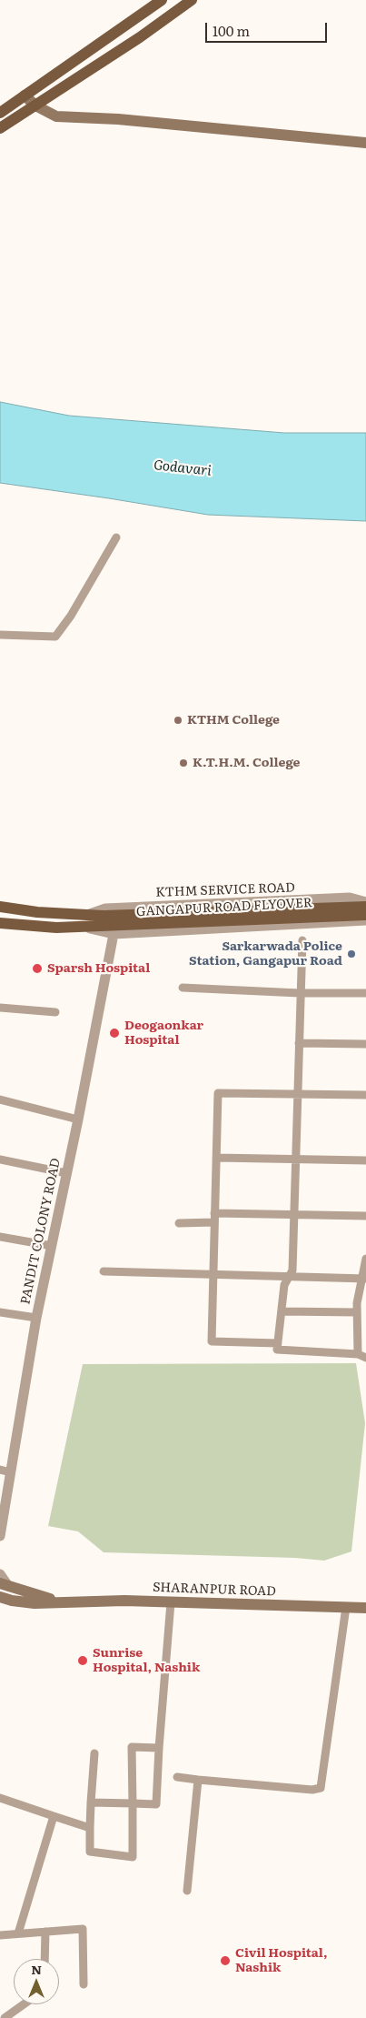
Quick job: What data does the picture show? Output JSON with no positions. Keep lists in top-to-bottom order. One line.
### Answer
{"streets":{"main road":["GANGAPUR ROAD FLYOVER","SHARANPUR ROAD"],"street":["KTHM SERVICE ROAD","PANDIT COLONY ROAD"]},"crossings":[["KTHM SERVICE ROAD","GANGAPUR ROAD FLYOVER"],["GANGAPUR ROAD FLYOVER","PANDIT COLONY ROAD"]],"water":["Godavari"],"places":["KTHM College","K.T.H.M. College","Sarkarwada Police Station, Gangapur Road","Sparsh Hospital","Deogaonkar Hospital","Sunrise Hospital, Nashik","Civil Hospital, Nashik"],"scale_bar":"100 m","north":"top"}
